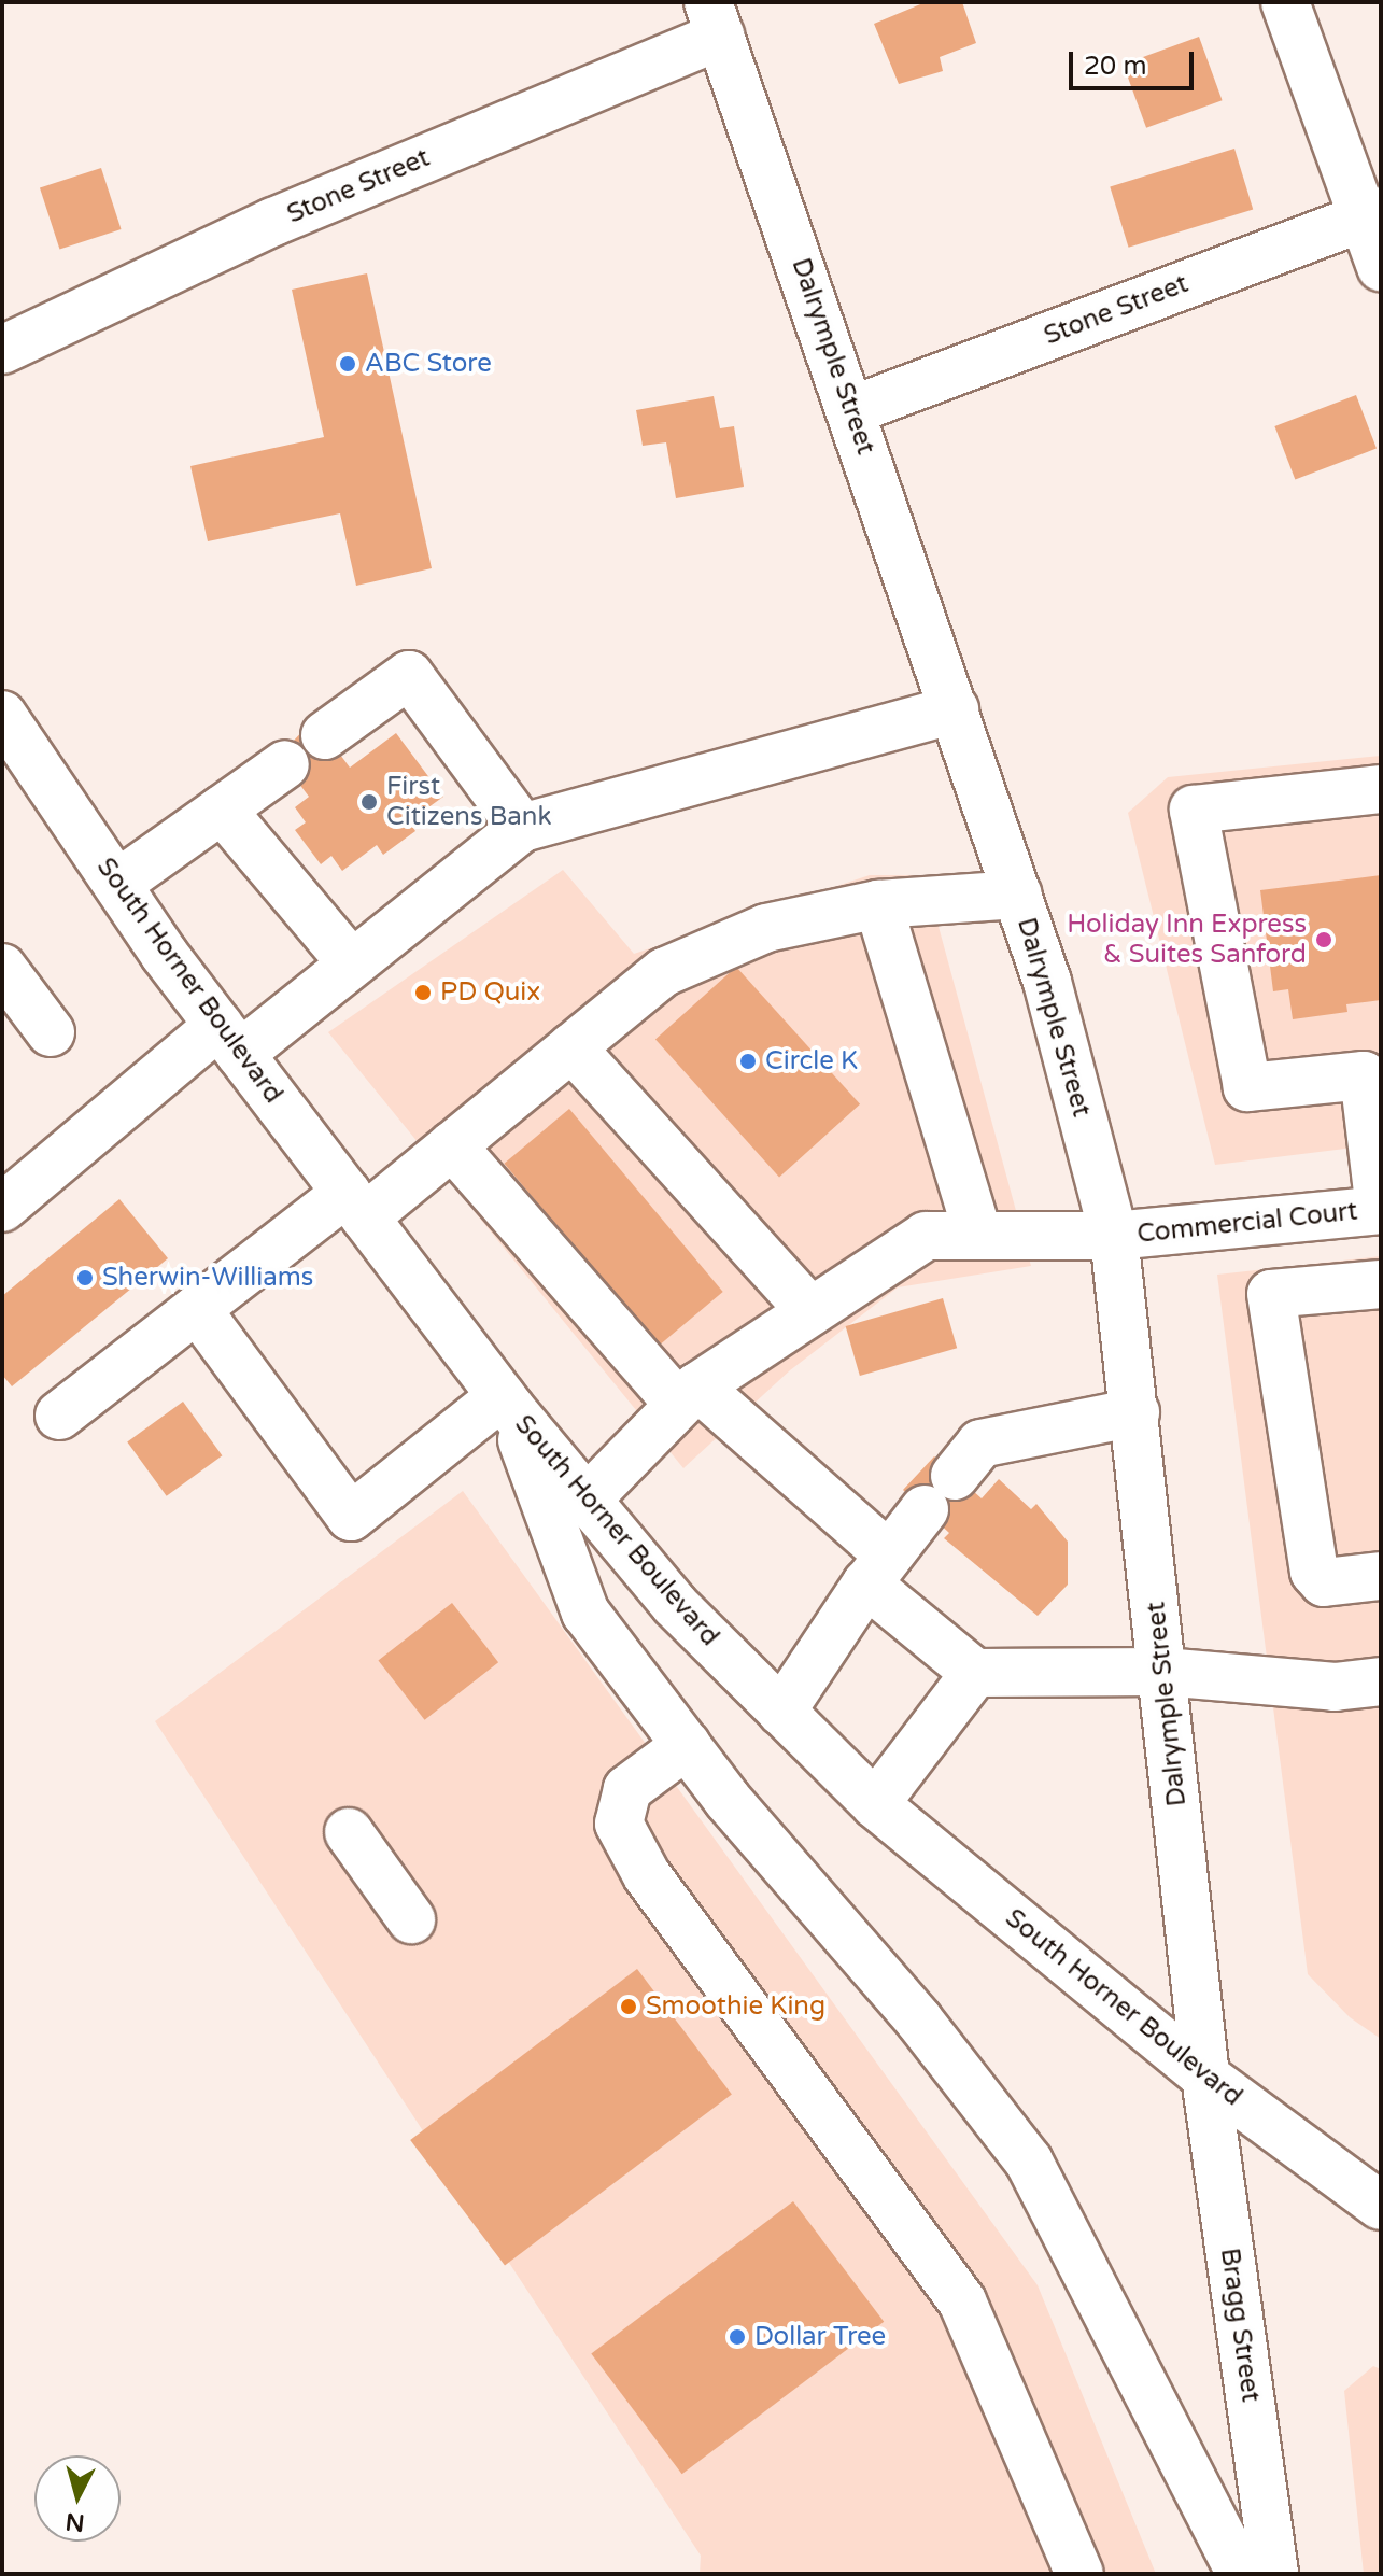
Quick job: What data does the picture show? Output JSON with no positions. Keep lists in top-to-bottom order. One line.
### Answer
{"streets":{"street":["Stone Street","Dalrymple Street","South Horner Boulevard","Commercial Court","Bragg Street"]},"crossings":[["Stone Street","Dalrymple Street"],["Dalrymple Street","South Horner Boulevard"],["Dalrymple Street","Commercial Court"],["Dalrymple Street","Bragg Street"],["South Horner Boulevard","Commercial Court"],["South Horner Boulevard","Bragg Street"]],"places":["ABC Store","First Citizens Bank","Holiday Inn Express & Suites Sanford","PD Quix","Circle K","Sherwin-Williams","Smoothie King","Dollar Tree"],"scale_bar":"20 m","north":"bottom"}
